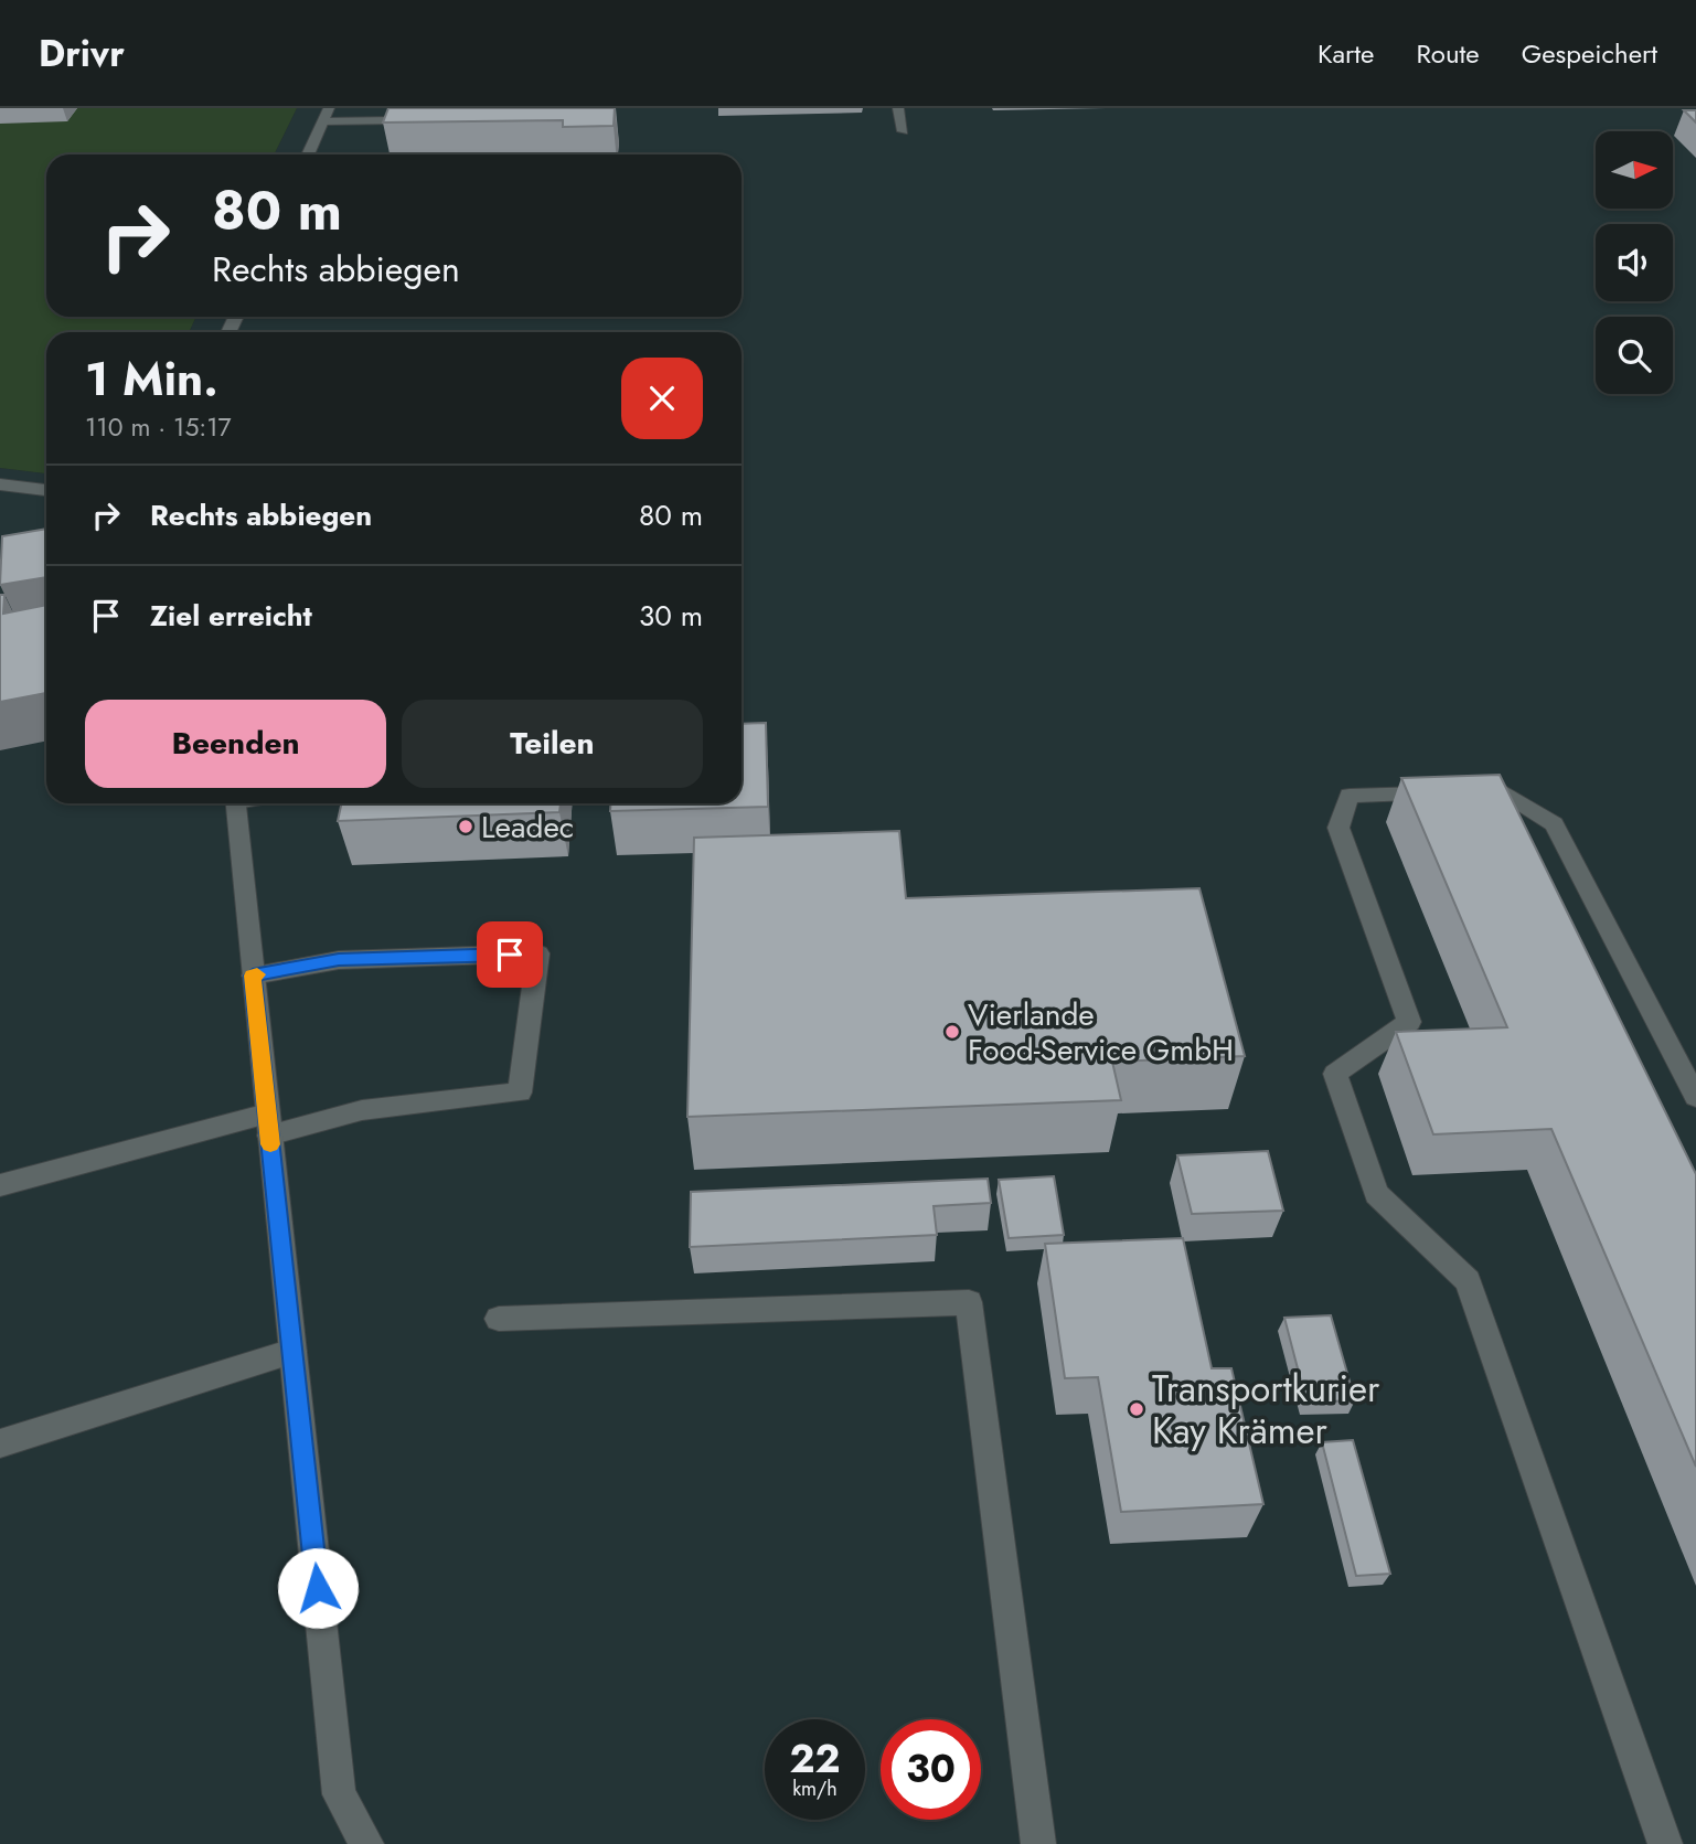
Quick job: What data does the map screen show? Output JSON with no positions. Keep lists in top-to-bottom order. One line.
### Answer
{"places":["Leadec","Vierlande Food-Service GmbH","Transportkurier Kay Krämer"],"north":"right","page":{"header":"Drivr","nav":["Karte","Route","Gespeichert"],"turn":["80 m","Rechts abbiegen"],"heading":["1 Min.","110 m · 15:17"],"list":[{"name":"Rechts abbiegen","value":"80 m"},{"name":"Ziel erreicht","value":"30 m"}],"buttons":["Beenden","Teilen"],"speed":"22 km/h","limit":"30"}}
